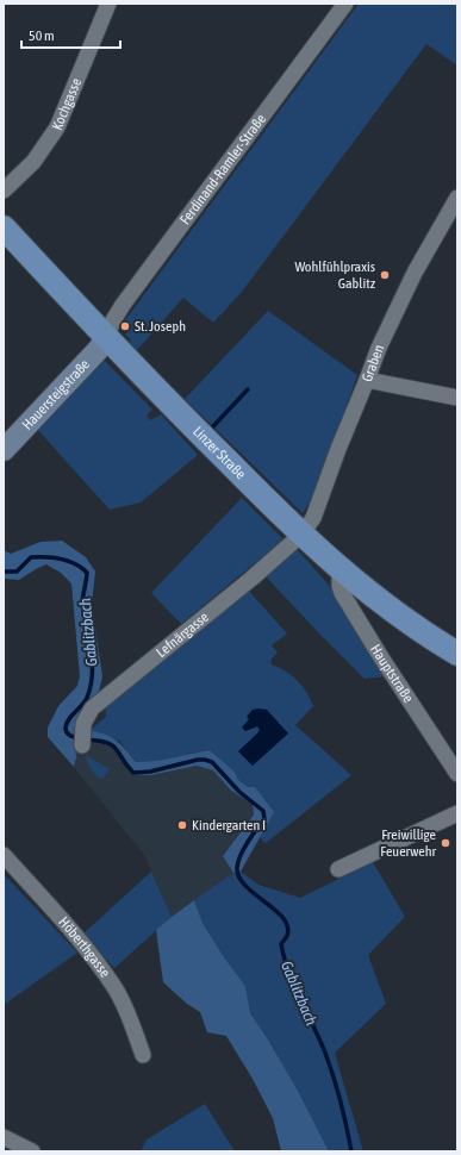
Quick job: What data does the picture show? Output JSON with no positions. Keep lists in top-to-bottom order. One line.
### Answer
{"streets":{"main road":["Linzer Straße"],"street":["Kochgasse","Ferdinand-Ramler-Straße","Graben","Hauersteigstraße","Lefnärgasse","Hauptstraße","Höberthgasse"]},"crossings":[["Ferdinand-Ramler-Straße","Hauersteigstraße"],["Ferdinand-Ramler-Straße","Linzer Straße"],["Graben","Linzer Straße"],["Graben","Lefnärgasse"],["Hauersteigstraße","Linzer Straße"],["Linzer Straße","Lefnärgasse"],["Linzer Straße","Hauptstraße"]],"water":["Gablitzbach"],"places":["Wohlfühlpraxis Gablitz","St. Joseph","Kindergarten I","Freiwillige Feuerwehr"],"scale_bar":"50 m"}
